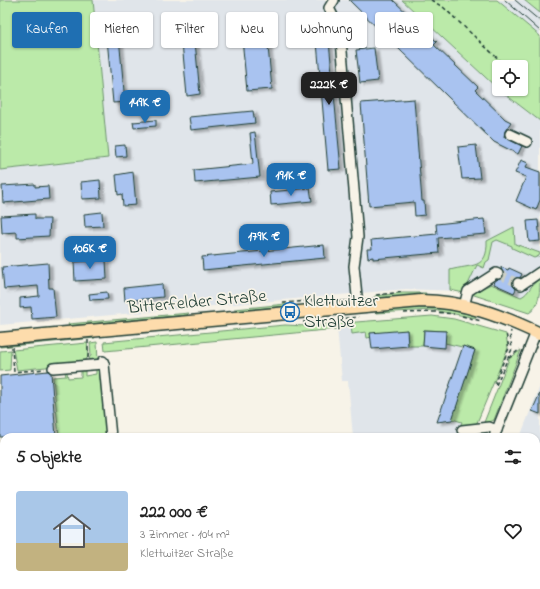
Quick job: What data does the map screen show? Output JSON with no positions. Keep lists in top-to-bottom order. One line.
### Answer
{"streets":{"main road":["Bitterfelder Straße"]},"places":{"bus stop":["Klettwitzer Straße"]},"page":{"chip":["Kaufen","Mieten","Filter","Neu","Wohnung","Haus"],"price":["222K €","149K €","191K €","179K €","106K €"],"heading":"5 Objekte","list":[{"name":"222 000 €","note":"3 Zimmer · 104 m² · Klettwitzer Straße"}]}}
